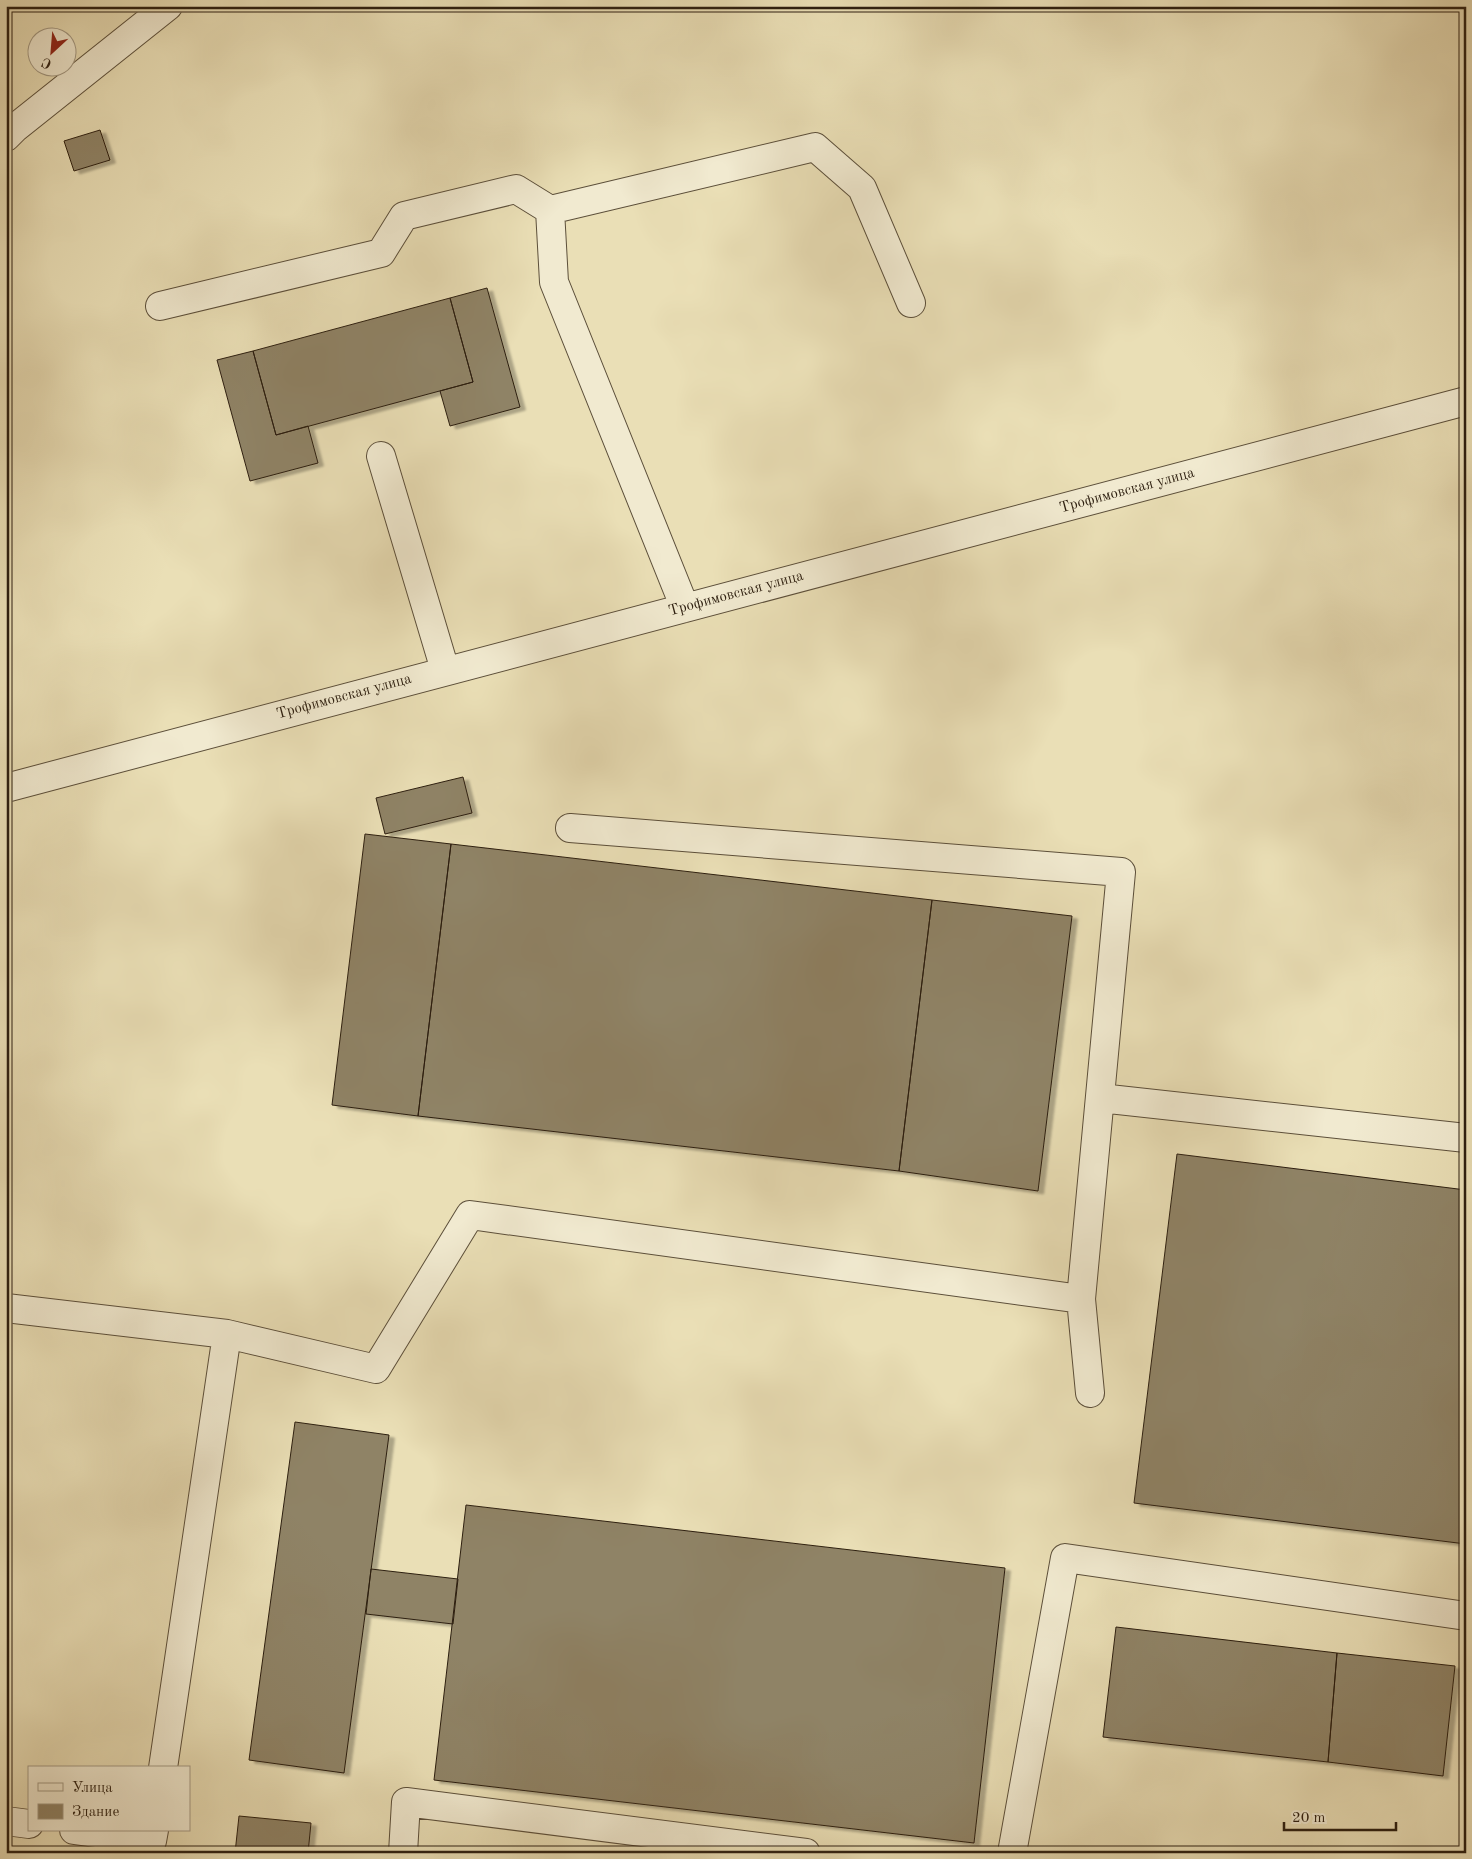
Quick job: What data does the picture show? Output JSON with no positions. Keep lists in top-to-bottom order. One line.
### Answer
{"streets":{"street":["Трофимовская улица"]},"legend":["Улица","Здание"],"scale_bar":"20 m","north":"bottom left"}
